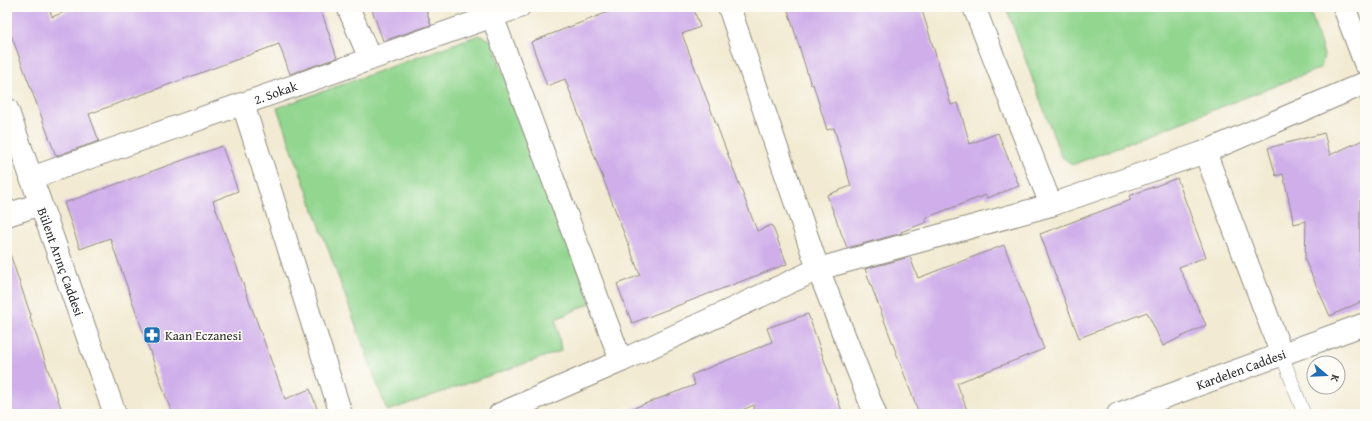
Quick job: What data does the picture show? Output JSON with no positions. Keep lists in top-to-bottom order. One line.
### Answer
{"streets":{"street":["2. Sokak","Bülent Arınç Caddesi","Kardelen Caddesi"]},"crossings":[["2. Sokak","Bülent Arınç Caddesi"]],"places":{"pharmacy":["Kaan Eczanesi"]},"north":"right"}
